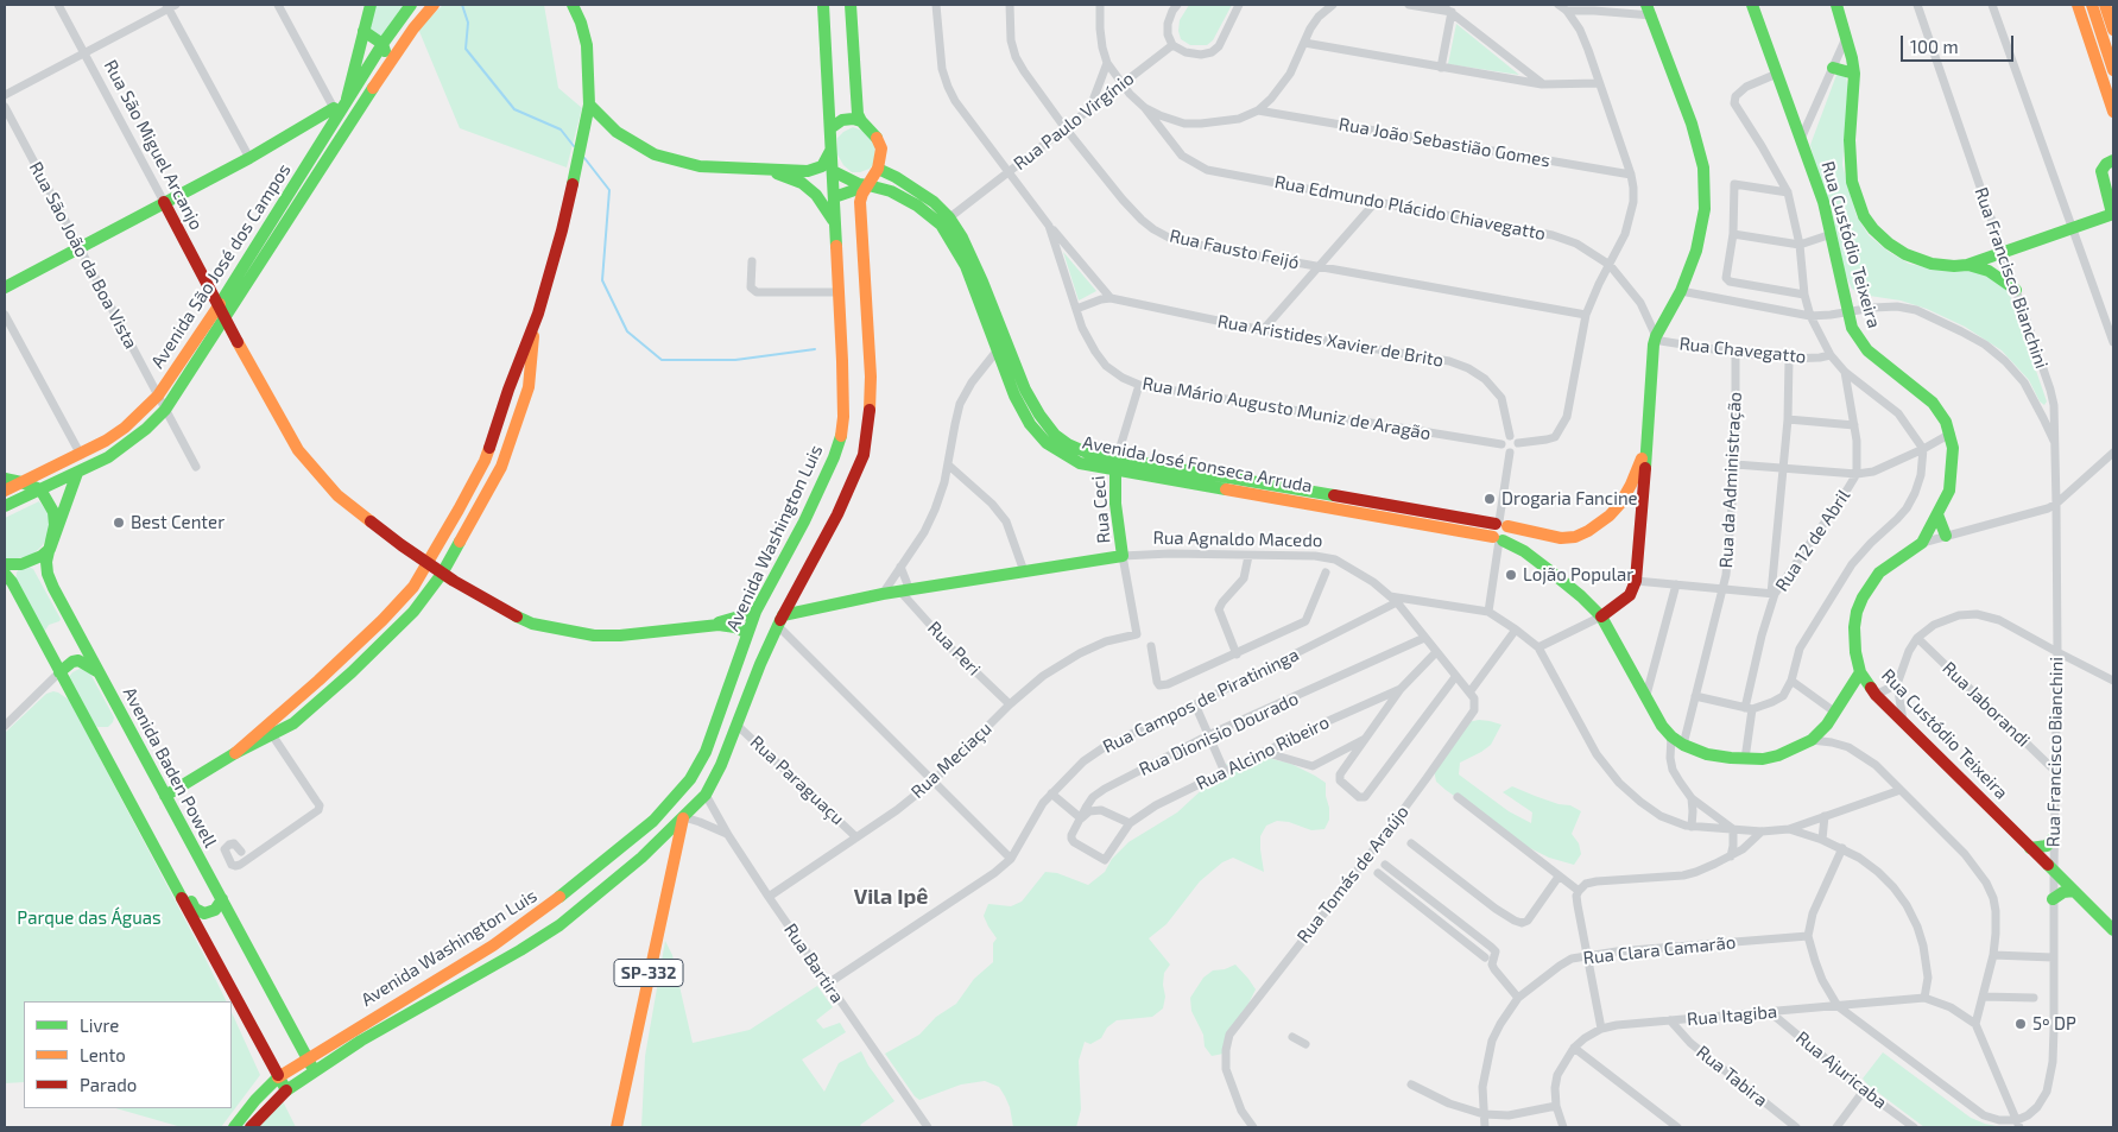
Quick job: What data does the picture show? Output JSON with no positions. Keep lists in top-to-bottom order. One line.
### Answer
{"streets":{"main road":["Rua São Miguel Arcanjo","Rua Custódio Teixeira","Avenida São José dos Campos","Avenida José Fonseca Arruda","Rua Ceci","Avenida Washington Luis","Rua Agnaldo Macedo","Avenida Baden Powell","SP-332"],"street":["Rua Paulo Virgínio","Rua João Sebastião Gomes","Rua Edmundo Plácido Chiavegatto","Rua Fausto Feijó","Rua São João da Boa Vista","Rua Francisco Bianchini","Rua Aristides Xavier de Brito","Rua Chavegatto","Rua Mário Augusto Muniz de Aragão","Rua da Administração","Rua 12 de Abril","Rua Peri","Rua Campos de Piratininga","Rua Jaborandi","Rua Dionisio Dourado","Rua Alcino Ribeiro","Rua Meciaçu","Rua Paraguaçu","Rua Tomás de Araújo","Rua Clara Camarão","Rua Bartira","Rua Itagiba","Rua Ajuricaba","Rua Tabira"]},"crossings":[["Rua Paulo Virgínio","Rua Edmundo Plácido Chiavegatto"],["Rua Paulo Virgínio","Rua Fausto Feijó"],["Rua Paulo Virgínio","Avenida José Fonseca Arruda"],["Rua São Miguel Arcanjo","Avenida São José dos Campos"],["Rua São Miguel Arcanjo","Avenida Washington Luis"],["Rua Edmundo Plácido Chiavegatto","Rua Chavegatto"],["Rua Custódio Teixeira","Rua Francisco Bianchini"],["Rua São João da Boa Vista","Avenida São José dos Campos"],["Avenida São José dos Campos","Avenida Baden Powell"],["Rua Francisco Bianchini","Rua Jaborandi"],["Rua Aristides Xavier de Brito","Rua Mário Augusto Muniz de Aragão"],["Rua Chavegatto","Rua da Administração"],["Rua Mário Augusto Muniz de Aragão","Rua Ceci"],["Avenida José Fonseca Arruda","Rua Ceci"],["Avenida José Fonseca Arruda","Avenida Washington Luis"],["Rua Ceci","Rua Agnaldo Macedo"],["Rua Ceci","Rua Meciaçu"],["Avenida Washington Luis","Avenida Baden Powell"],["Rua Agnaldo Macedo","Rua Peri"],["Rua Peri","Rua Meciaçu"],["Rua Dionisio Dourado","Rua Alcino Ribeiro"],["Rua Meciaçu","Rua Paraguaçu"],["Rua Meciaçu","Rua Bartira"],["Rua Itagiba","Rua Ajuricaba"],["Rua Itagiba","Rua Tabira"]],"districts":["Vila Ipê"],"parks":["Parque das Águas"],"places":["Drogaria Fancine","Best Center","Lojão Popular","5º DP"],"legend":["Livre","Lento","Parado"],"scale_bar":"100 m"}
